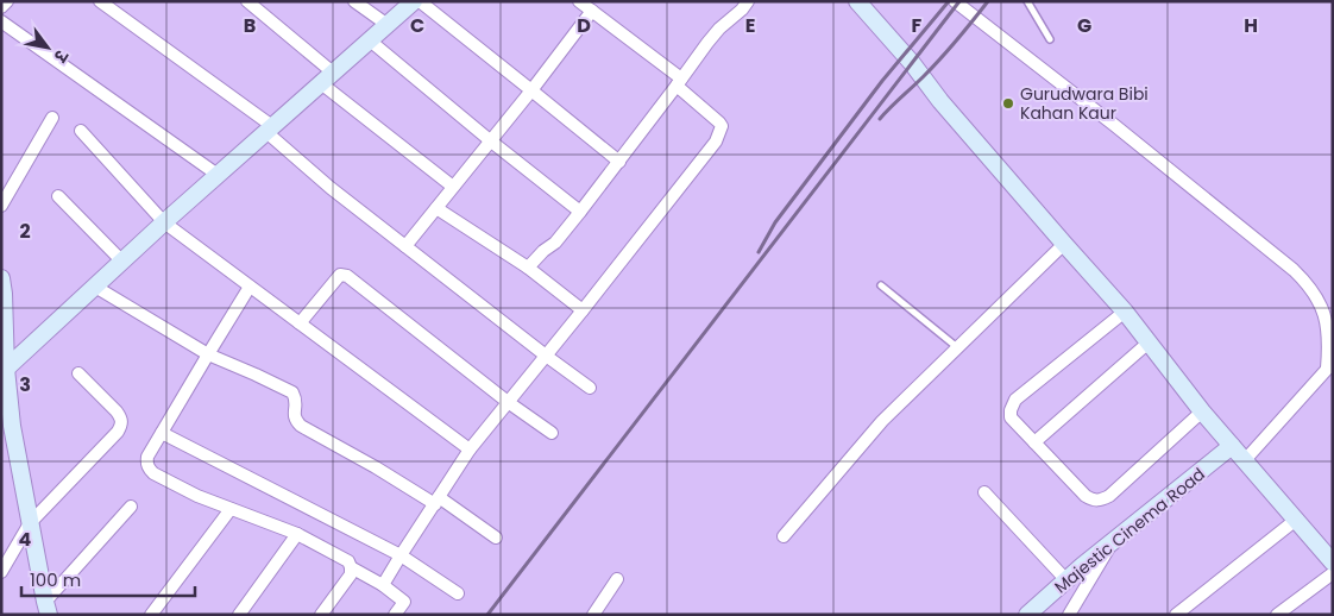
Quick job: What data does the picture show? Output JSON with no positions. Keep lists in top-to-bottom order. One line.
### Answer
{"streets":{"street":["Majestic Cinema Road"]},"places":["Gurudwara Bibi Kahan Kaur"],"scale_bar":"100 m","north":"bottom right","grid":{"columns":["B","C","D","E","F","G","H"],"rows":["2","3","4"]}}
